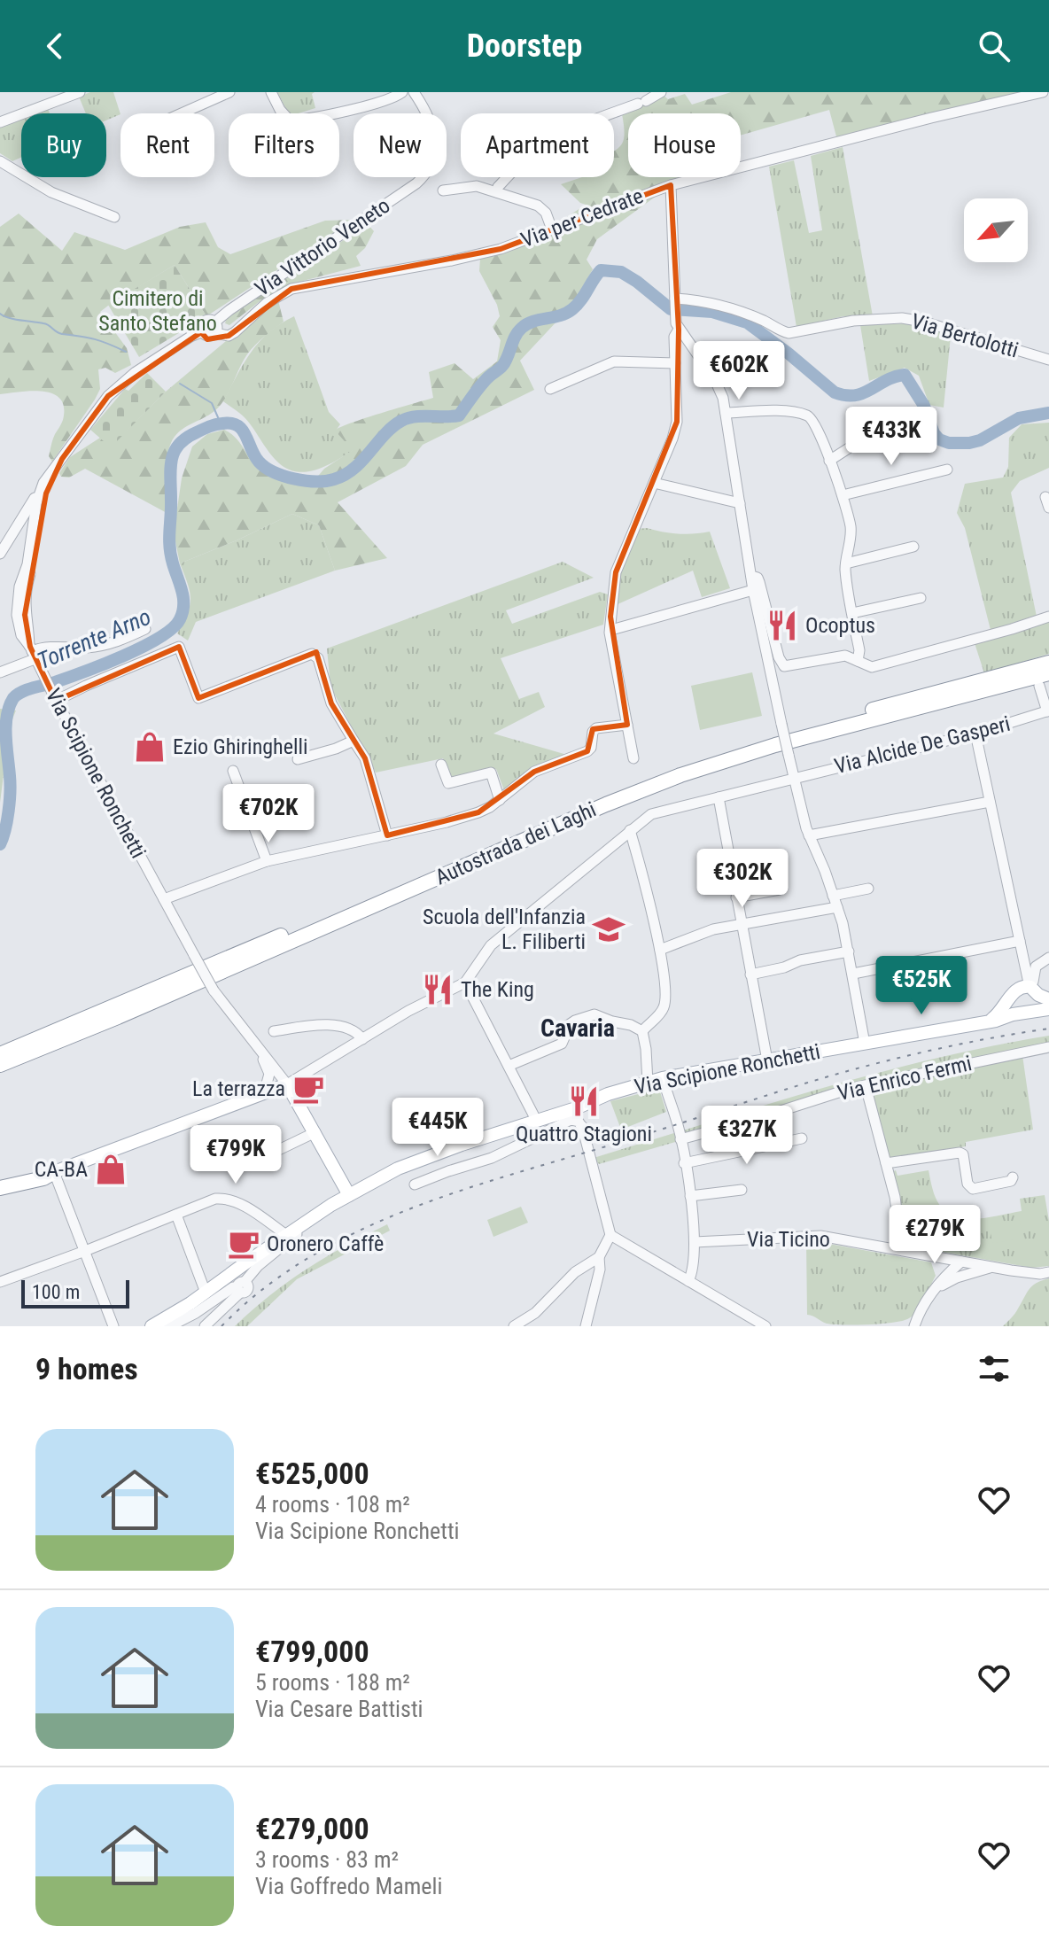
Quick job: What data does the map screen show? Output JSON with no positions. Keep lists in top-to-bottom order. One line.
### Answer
{"streets":{"highway":["Autostrada dei Laghi"],"main road":["Via Scipione Ronchetti"],"street":["Via per Cedrate","Via Vittorio Veneto","Via Bertolotti","Via Alcide De Gasperi","Via Enrico Fermi","Via Ticino"]},"crossings":[["Via per Cedrate","Via Vittorio Veneto"],["Via Vittorio Veneto","Via Scipione Ronchetti"]],"districts":["Cavaria"],"water":["Torrente Arno"],"parks":["Cimitero di Santo Stefano"],"places":{"restaurant":["Ocoptus","The King","Quattro Stagioni"],"shop":["Ezio Ghiringhelli","CA-BA"],"school or university":["Scuola dell'Infanzia L. Filiberti"],"cafe":["La terrazza","Oronero Caffè"]},"scale_bar":"100 m","north":"bottom left","page":{"header":"Doorstep","chip":["Buy","Rent","Filters","New","Apartment","House"],"price":["€602K","€433K","€702K","€302K","€525K","€445K","€327K","€799K","€279K"],"scale":"100 m","heading":"9 homes","list":[{"name":"€525,000","note":"4 rooms · 108 m² · Via Scipione Ronchetti"},{"name":"€799,000","note":"5 rooms · 188 m² · Via Cesare Battisti"},{"name":"€279,000","note":"3 rooms · 83 m² · Via Goffredo Mameli"}]}}
